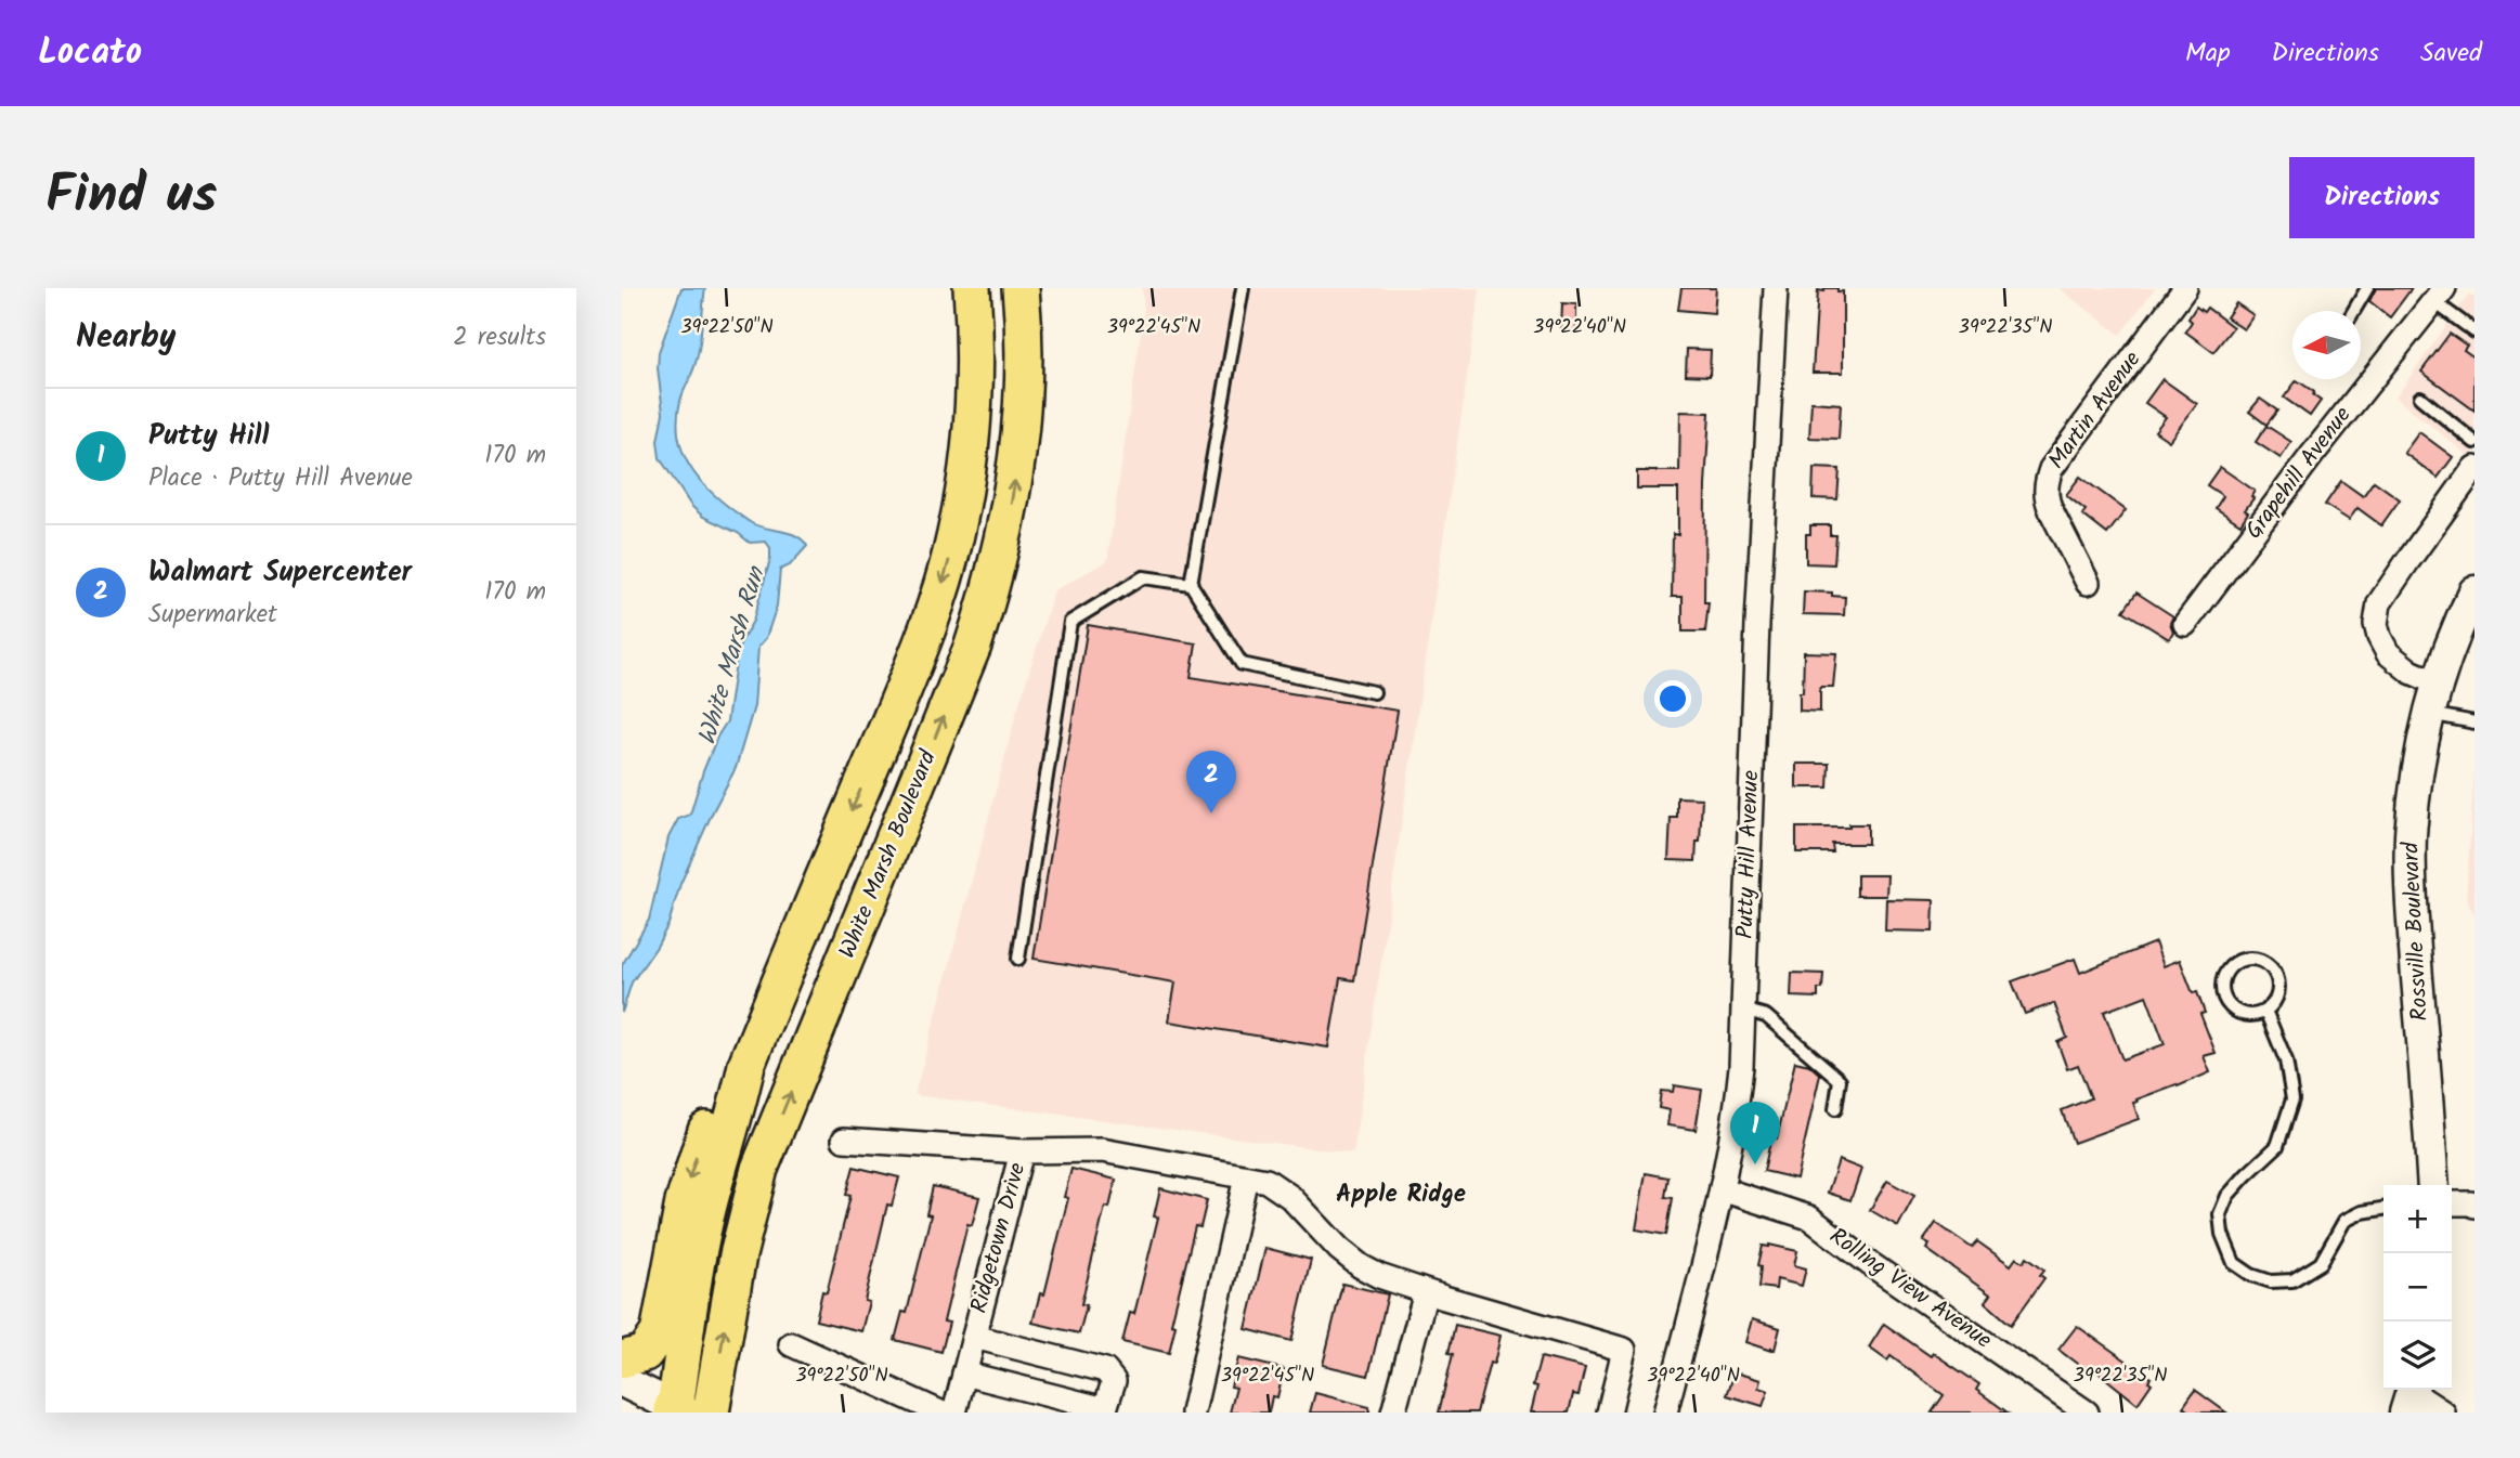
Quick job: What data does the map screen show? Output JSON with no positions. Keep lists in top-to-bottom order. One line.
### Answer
{"streets":{"highway":["White Marsh Boulevard"],"main road":["Rossville Boulevard"],"street":["Martin Avenue","Grapehill Avenue","Putty Hill Avenue","Ridgetown Drive","Rolling View Avenue"]},"crossings":[["Putty Hill Avenue","Rolling View Avenue"]],"districts":["Apple Ridge"],"water":["White Marsh Run"],"north":"left","page":{"header":"Locato","nav":["Map","Directions","Saved"],"title":"Find us","buttons":"Directions","heading":["Nearby","2 results"],"list":[{"mark":"1","name":"Putty Hill","note":"Place · Putty Hill Avenue","value":"170 m"},{"mark":"2","name":"Walmart Supercenter","note":"Supermarket","value":"170 m"}],"pins":["2","1"],"map_buttons":["+","−"]},"coordinates":["39°22'50\"N","39°22'45\"N","39°22'40\"N","39°22'35\"N"]}
